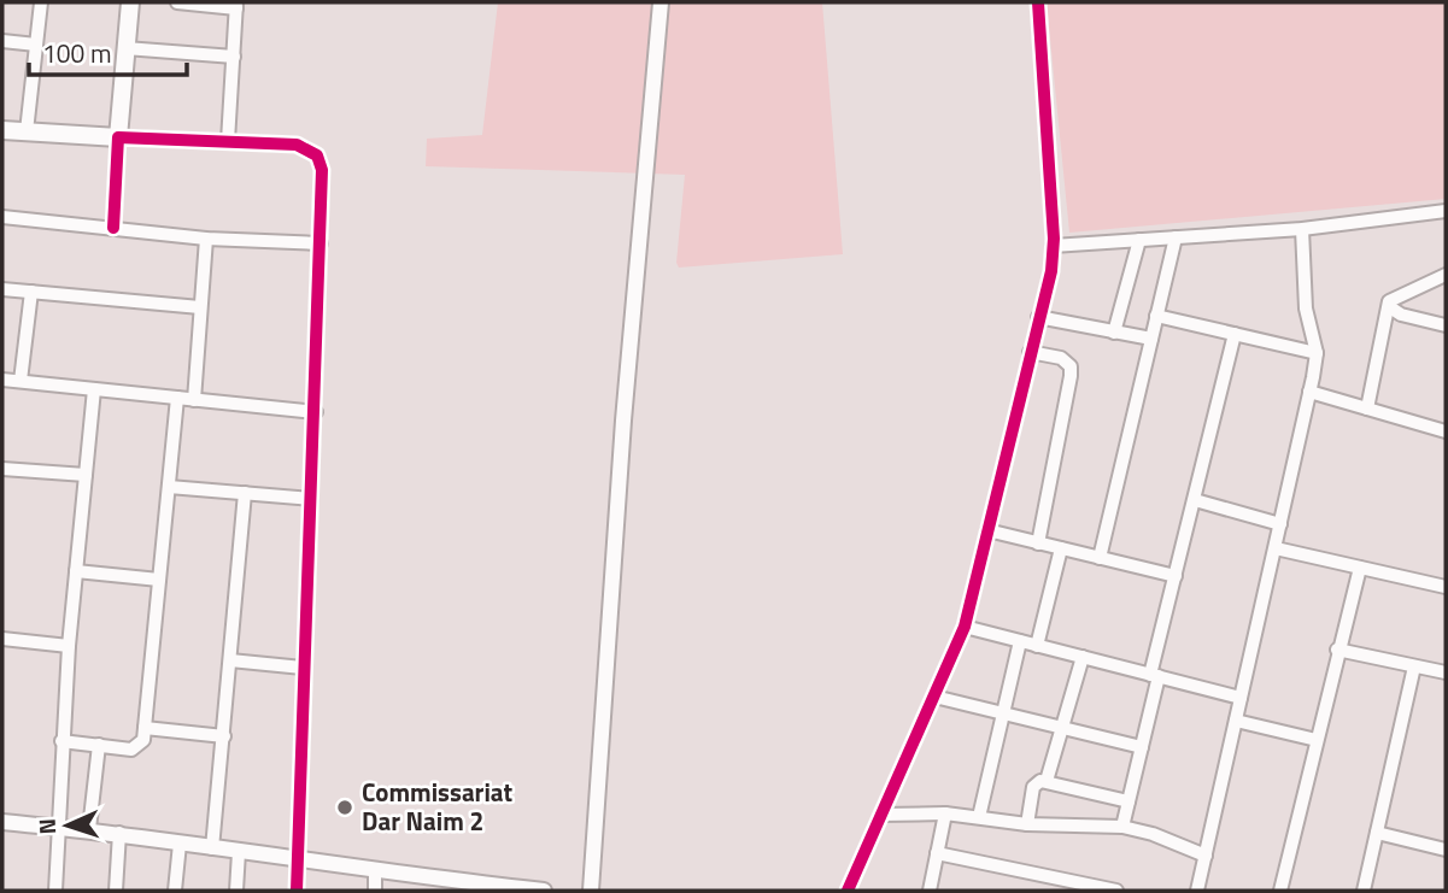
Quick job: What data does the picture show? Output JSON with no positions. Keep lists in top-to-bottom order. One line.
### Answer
{"places":["Commissariat Dar Naim 2"],"scale_bar":"100 m","north":"left"}
